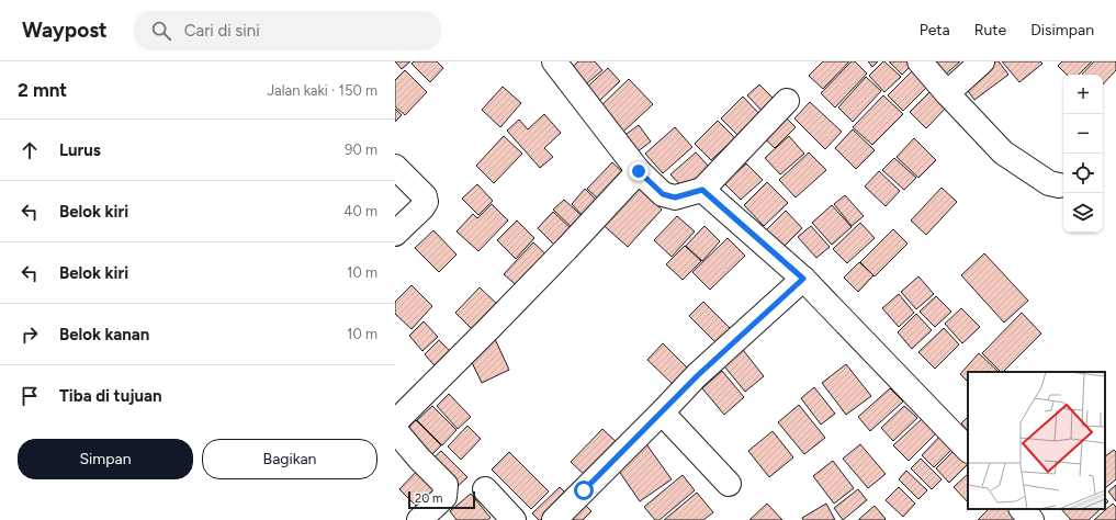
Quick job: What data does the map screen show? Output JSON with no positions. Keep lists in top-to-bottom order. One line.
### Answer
{"scale_bar":"20 m","page":{"header":"Waypost","search":"Cari di sini","nav":["Peta","Rute","Disimpan"],"heading":["2 mnt","Jalan kaki · 150 m"],"map_buttons":["+","−"],"list":[["Lurus","90 m"],["Belok kiri","40 m"],["Belok kiri","10 m"],["Belok kanan","10 m"],"Tiba di tujuan"],"buttons":["Simpan","Bagikan"],"scale":"20 m"}}
